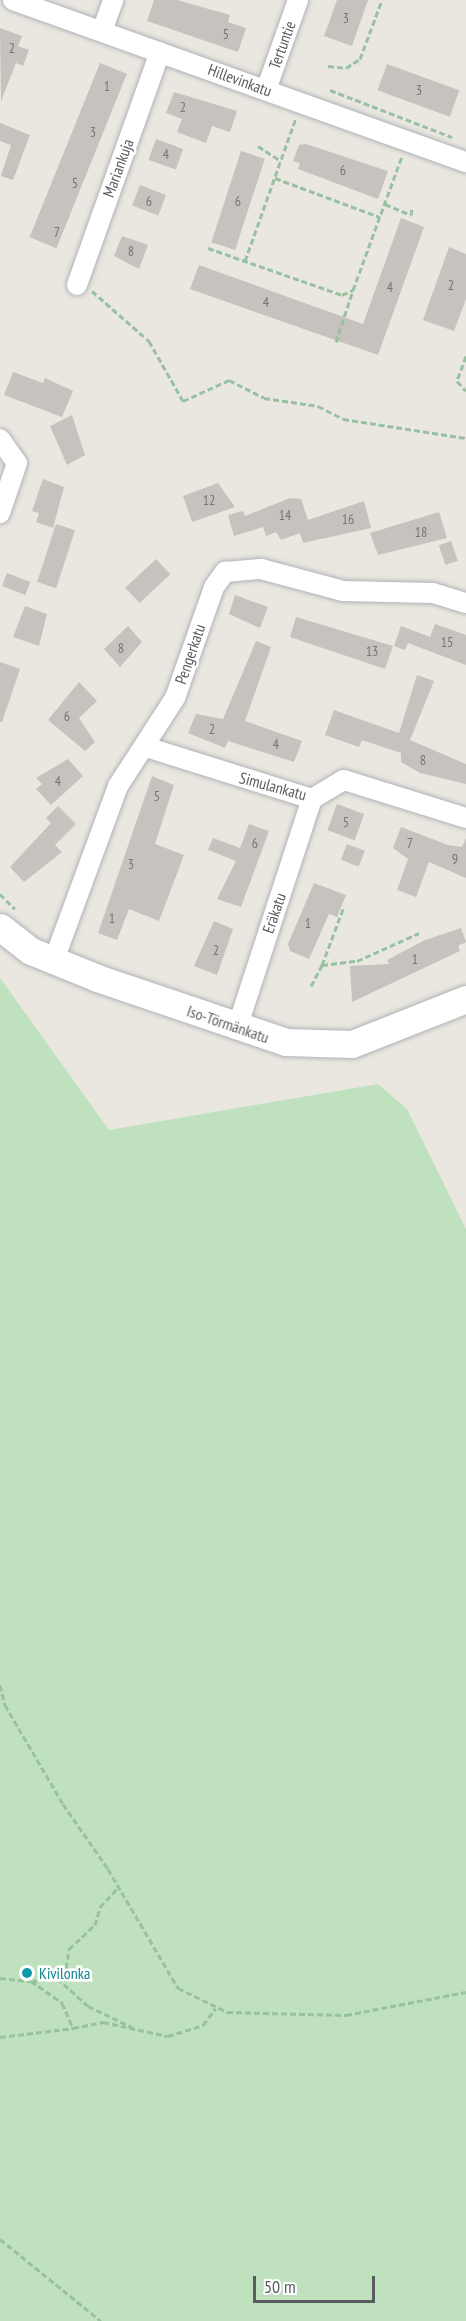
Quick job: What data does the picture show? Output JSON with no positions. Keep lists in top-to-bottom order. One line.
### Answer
{"streets":{"street":["Tertuntie","Hillevinkatu","Mariankuja","Pengerkatu","Simulankatu","Eräkatu","Iso-Törmänkatu"]},"crossings":[["Tertuntie","Hillevinkatu"],["Hillevinkatu","Mariankuja"],["Pengerkatu","Simulankatu"],["Pengerkatu","Iso-Törmänkatu"],["Simulankatu","Eräkatu"],["Eräkatu","Iso-Törmänkatu"]],"places":["Kivilonka"],"house_numbers":["3","5","2","1","3","2","3","4","6","5","6","6","7","8","2","4","4","12","14","16","18","15","8","13","6","2","4","8","4","5","5","6","7","9","3","1","1","2","1"],"scale_bar":"50 m"}
